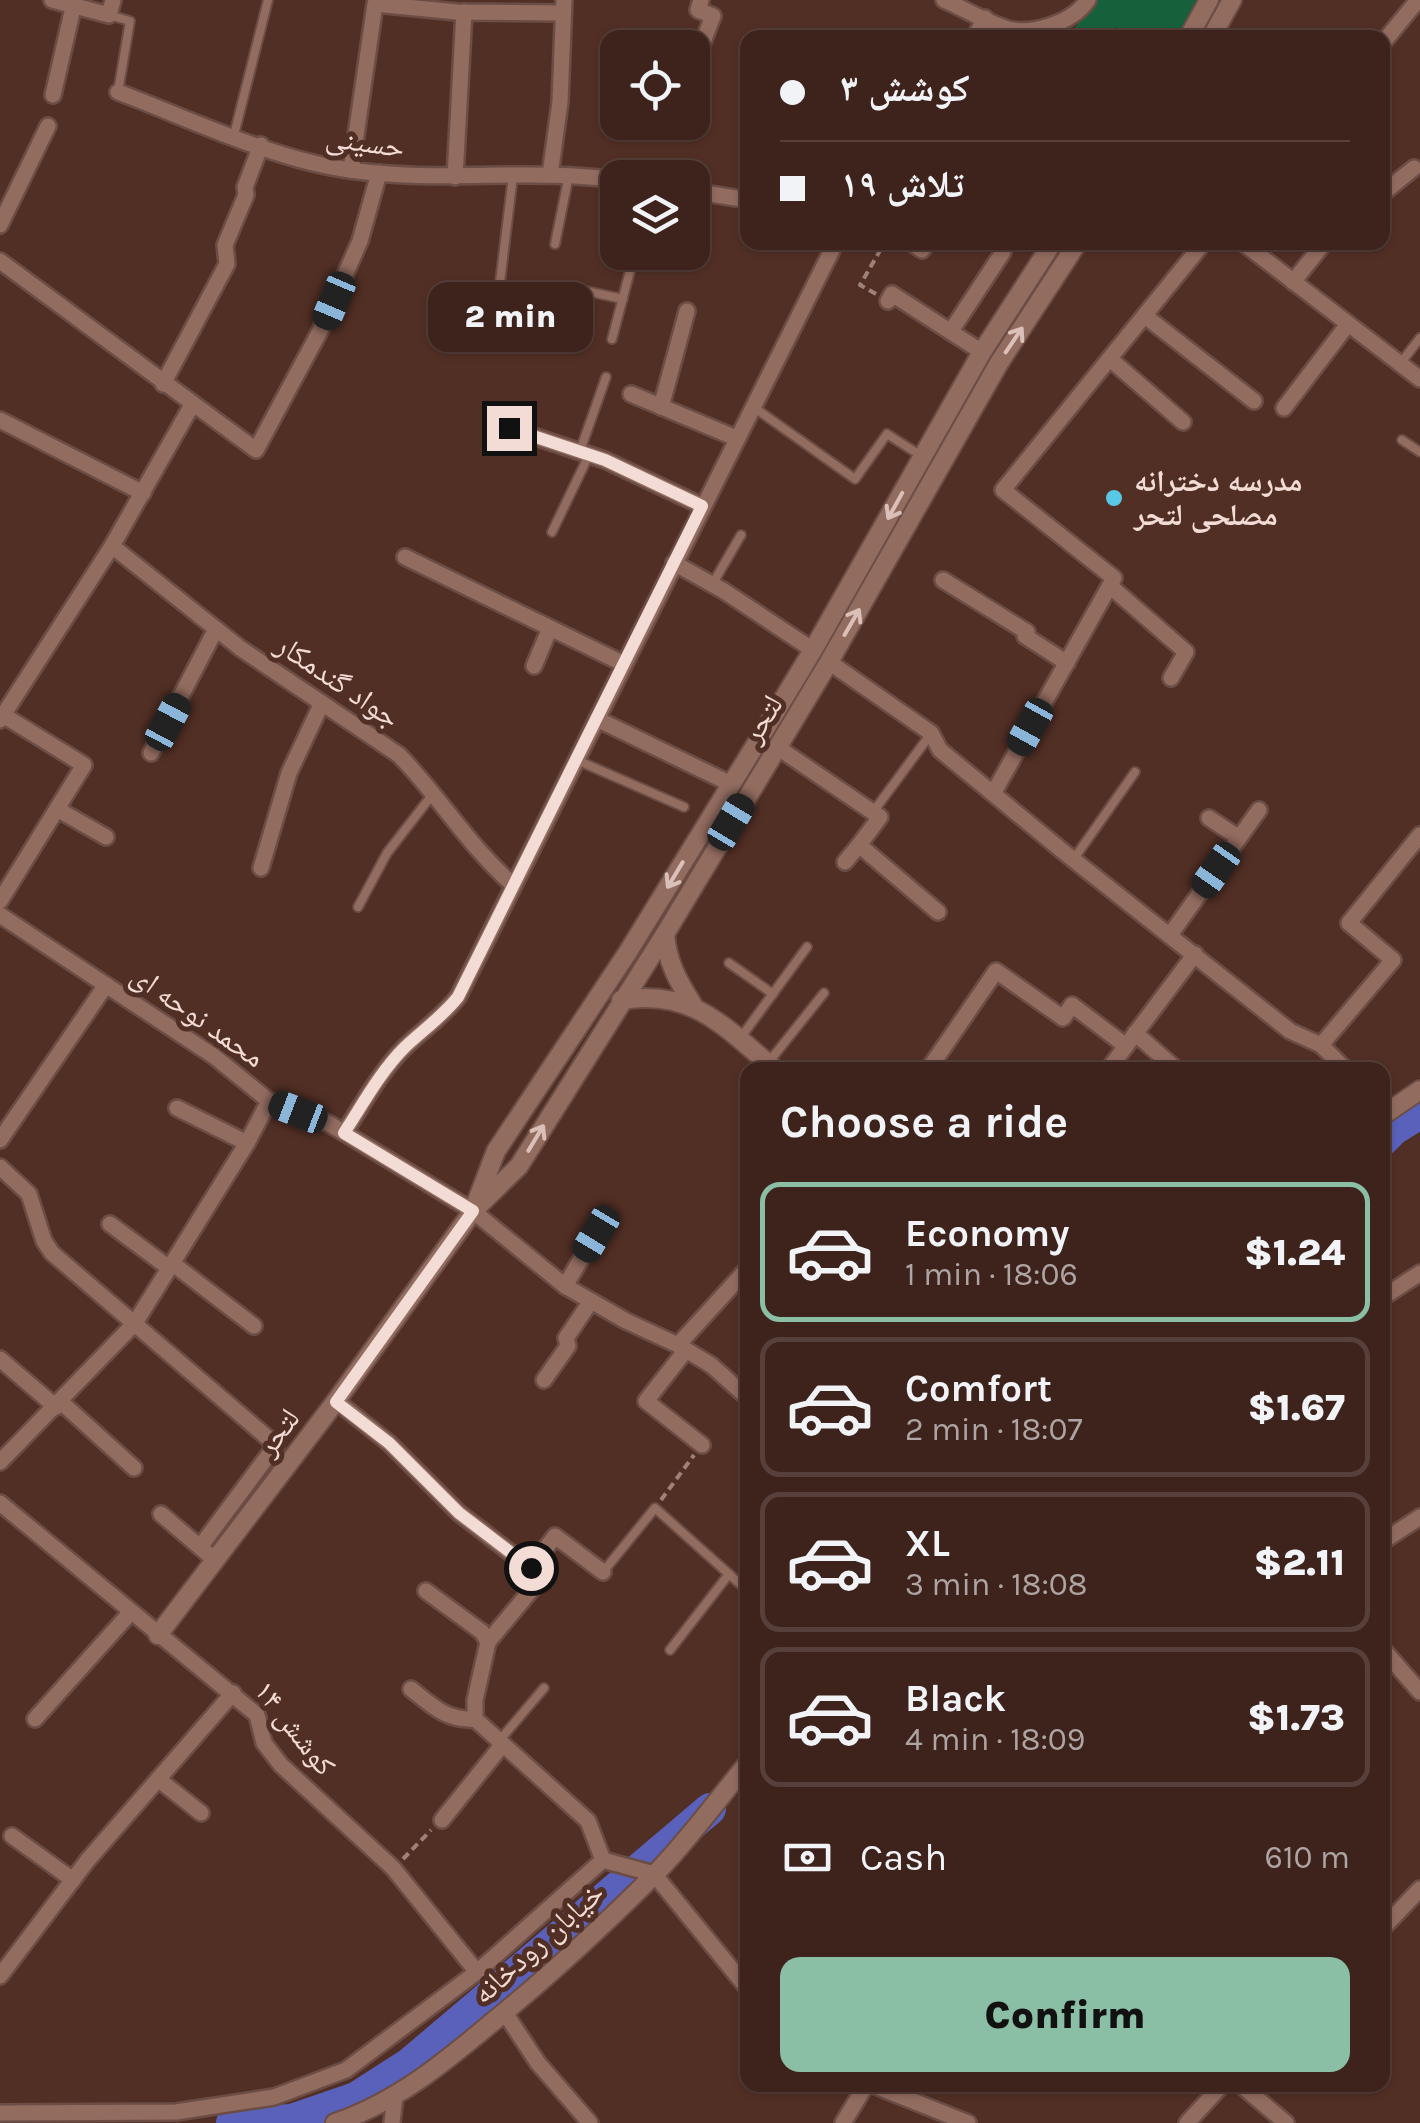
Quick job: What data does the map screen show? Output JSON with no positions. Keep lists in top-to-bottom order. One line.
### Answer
{"streets":{"street":["حسینی","جواد گندمکار","لتحر","محمد نوحه ای","کوشش ۱۴","خیابان رودخانه"]},"crossings":[["لتحر","محمد نوحه ای"],["لتحر","کوشش ۱۴"]],"places":["مدرسه دخترانه مصلحی لتحر"],"page":{"banner":["کوشش ۳","تلاش ۱۹"],"bubble":"2 min","heading":"Choose a ride","list":[{"name":"Economy","note":"1 min · 18:06","value":"$1.24"},{"name":"Comfort","note":"2 min · 18:07","value":"$1.67"},{"name":"XL","note":"3 min · 18:08","value":"$2.11"},{"name":"Black","note":"4 min · 18:09","value":"$1.73"}],"pay":["Cash","610 m"],"buttons":"Confirm"}}
